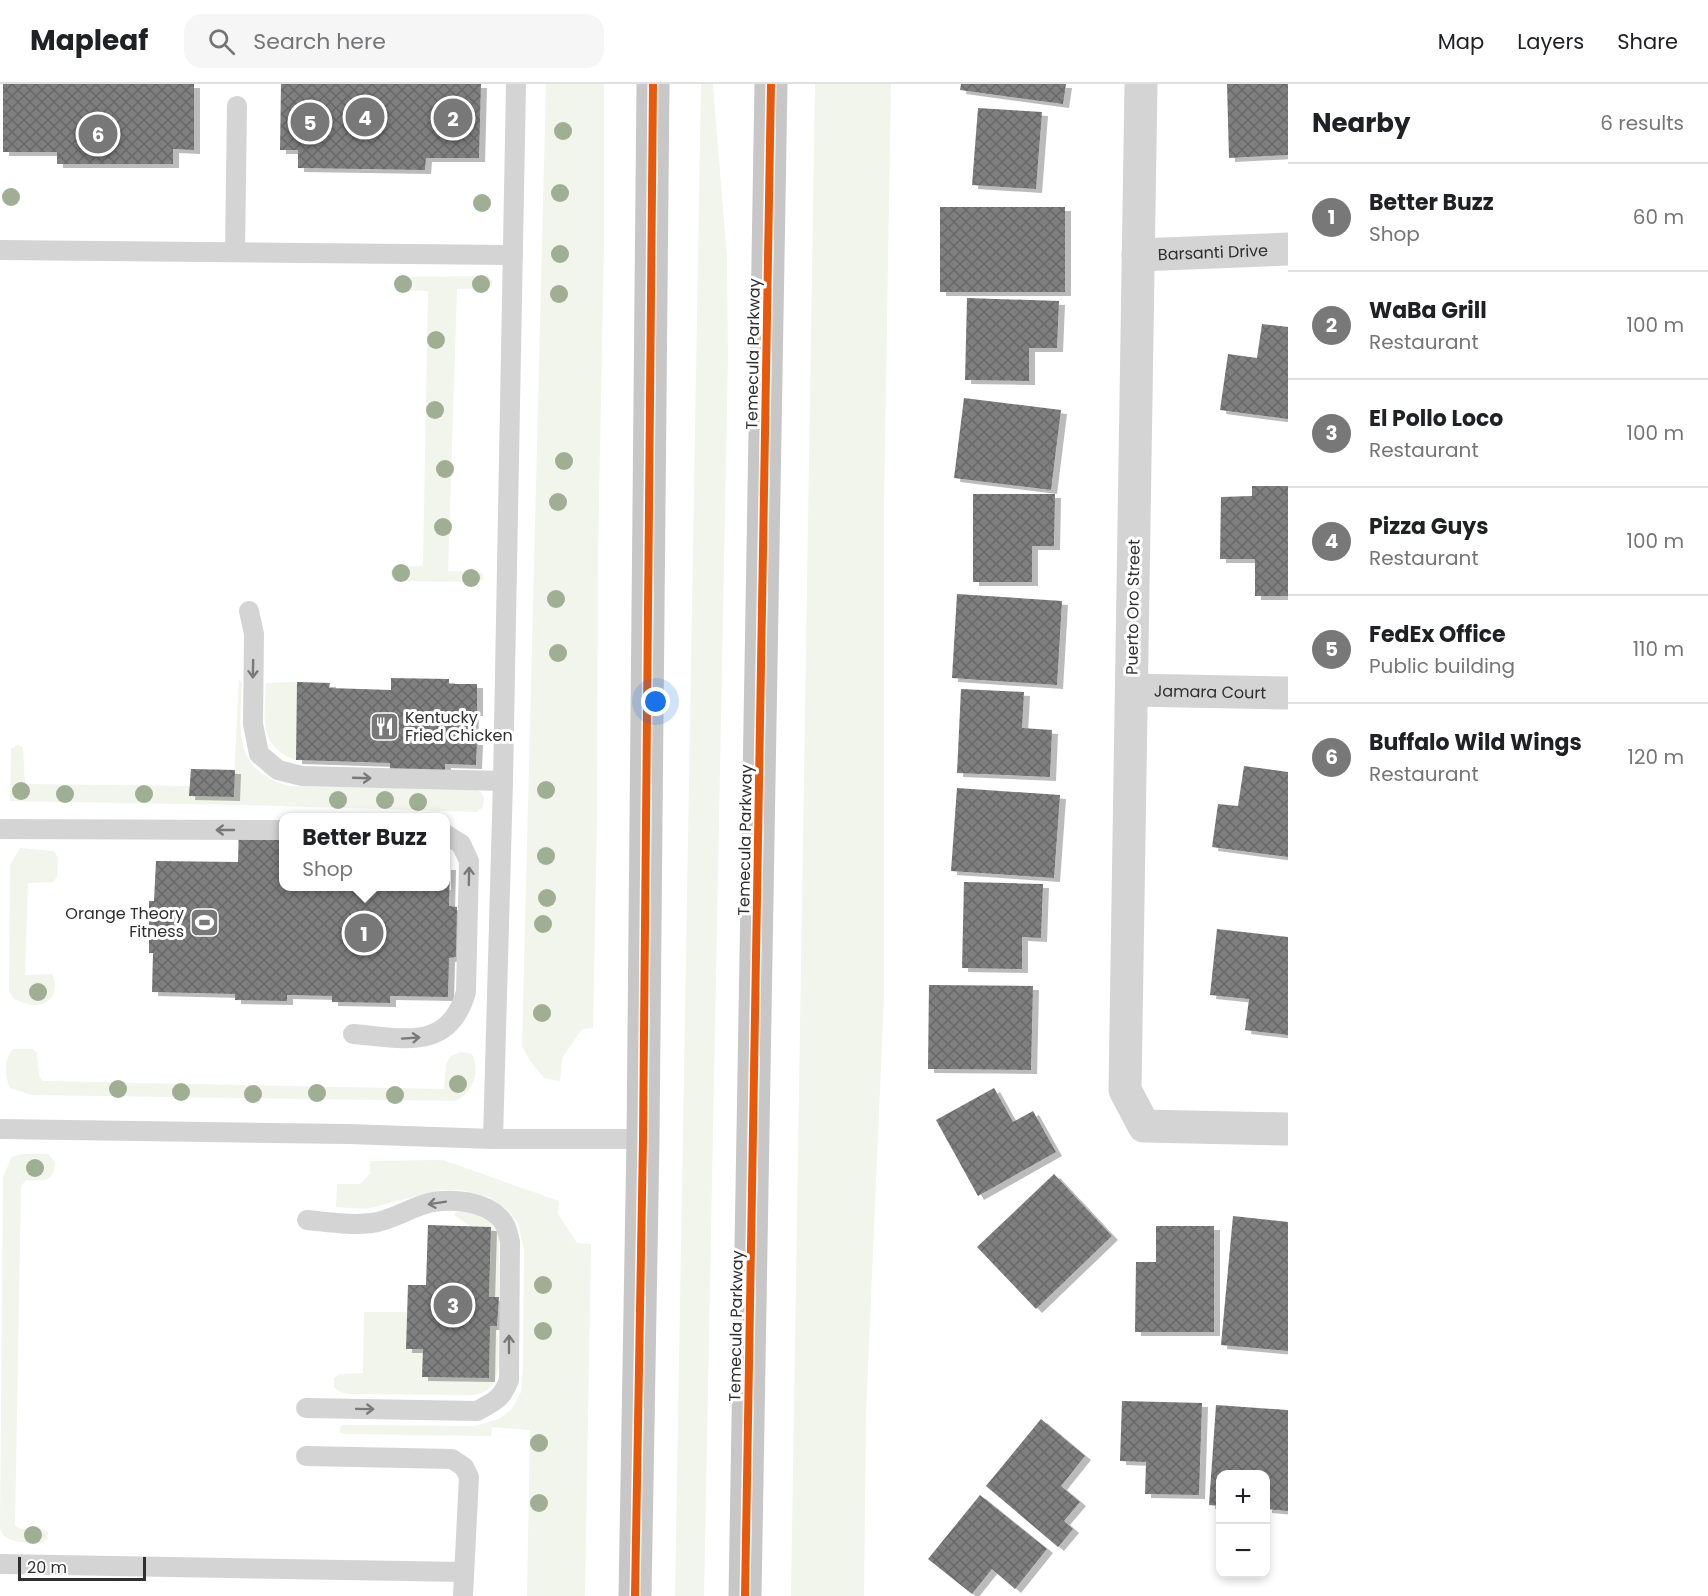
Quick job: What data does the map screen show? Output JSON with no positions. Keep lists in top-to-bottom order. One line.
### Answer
{"streets":{"main road":["Temecula Parkway"],"street":["Barsanti Drive","Puerto Oro Street","Jamara Court"]},"crossings":[["Barsanti Drive","Puerto Oro Street"],["Puerto Oro Street","Jamara Court"]],"places":{"restaurant":["Kentucky Fried Chicken"],"sports":["Orange Theory Fitness"]},"scale_bar":"20 m","page":{"header":"Mapleaf","search":"Search here","nav":["Map","Layers","Share"],"heading":["Nearby","6 results"],"pins":["4","2","5","6","1","3"],"list":[{"mark":"1","name":"Better Buzz","note":"Shop","value":"60 m"},{"mark":"2","name":"WaBa Grill","note":"Restaurant","value":"100 m"},{"mark":"3","name":"El Pollo Loco","note":"Restaurant","value":"100 m"},{"mark":"4","name":"Pizza Guys","note":"Restaurant","value":"100 m"},{"mark":"5","name":"FedEx Office","note":"Public building","value":"110 m"},{"mark":"6","name":"Buffalo Wild Wings","note":"Restaurant","value":"120 m"}],"popup":["Better Buzz","Shop"],"map_buttons":["+","−"],"scale":"20 m"}}
